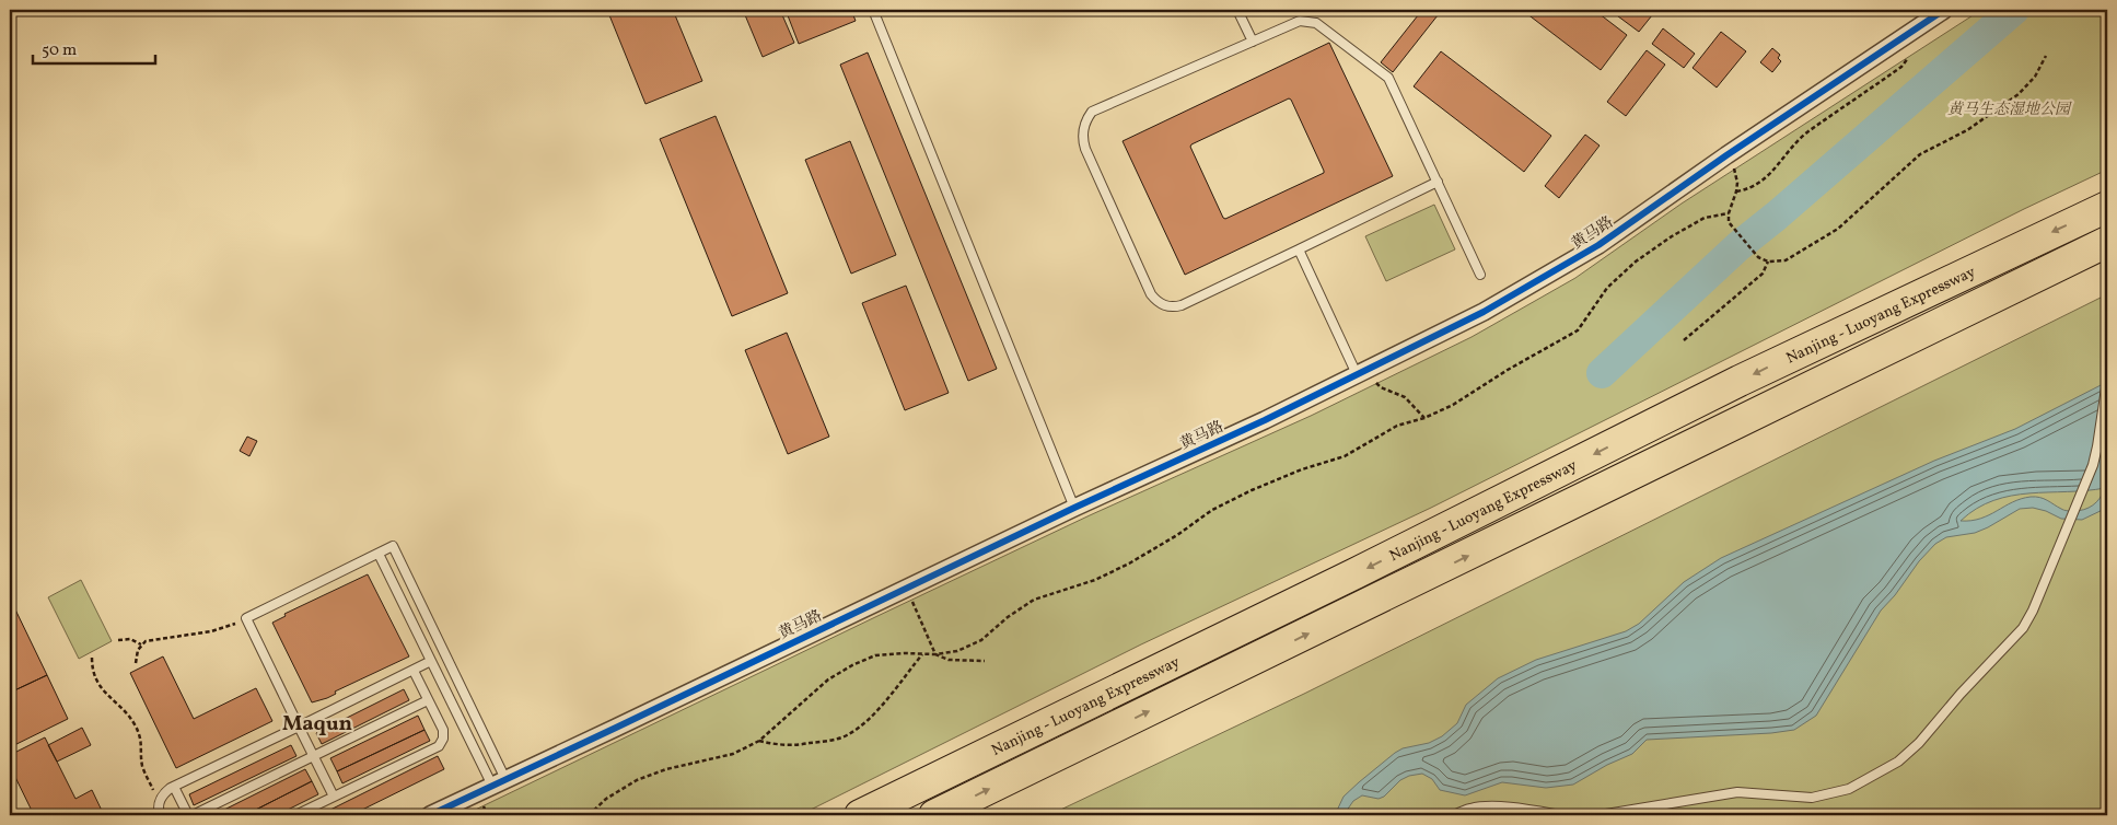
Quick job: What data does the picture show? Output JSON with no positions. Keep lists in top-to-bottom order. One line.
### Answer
{"streets":{"highway":["Nanjing - Luoyang Expressway"],"street":["黄马路"]},"districts":["Maqun"],"parks":["黄马生态湿地公园"],"scale_bar":"50 m"}
